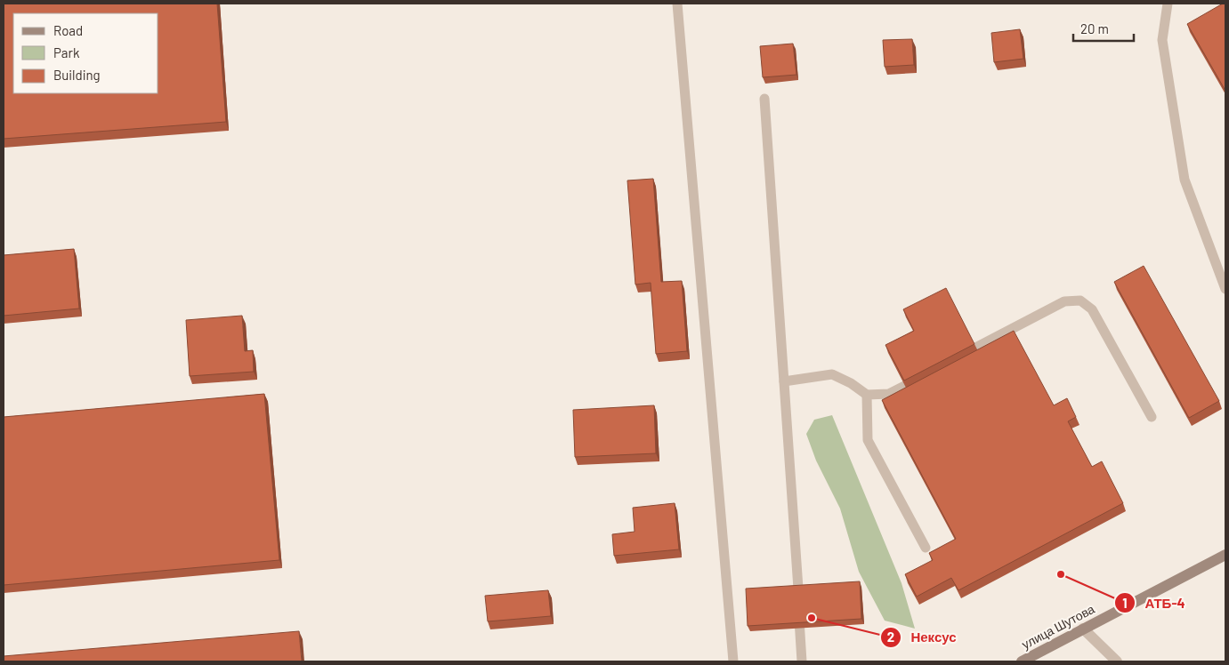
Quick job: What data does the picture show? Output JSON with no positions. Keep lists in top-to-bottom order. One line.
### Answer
{"streets":{"street":["улица Шутова"]},"places":["АТБ-4","Нексус"],"legend":["Road","Park","Building"],"scale_bar":"20 m"}
